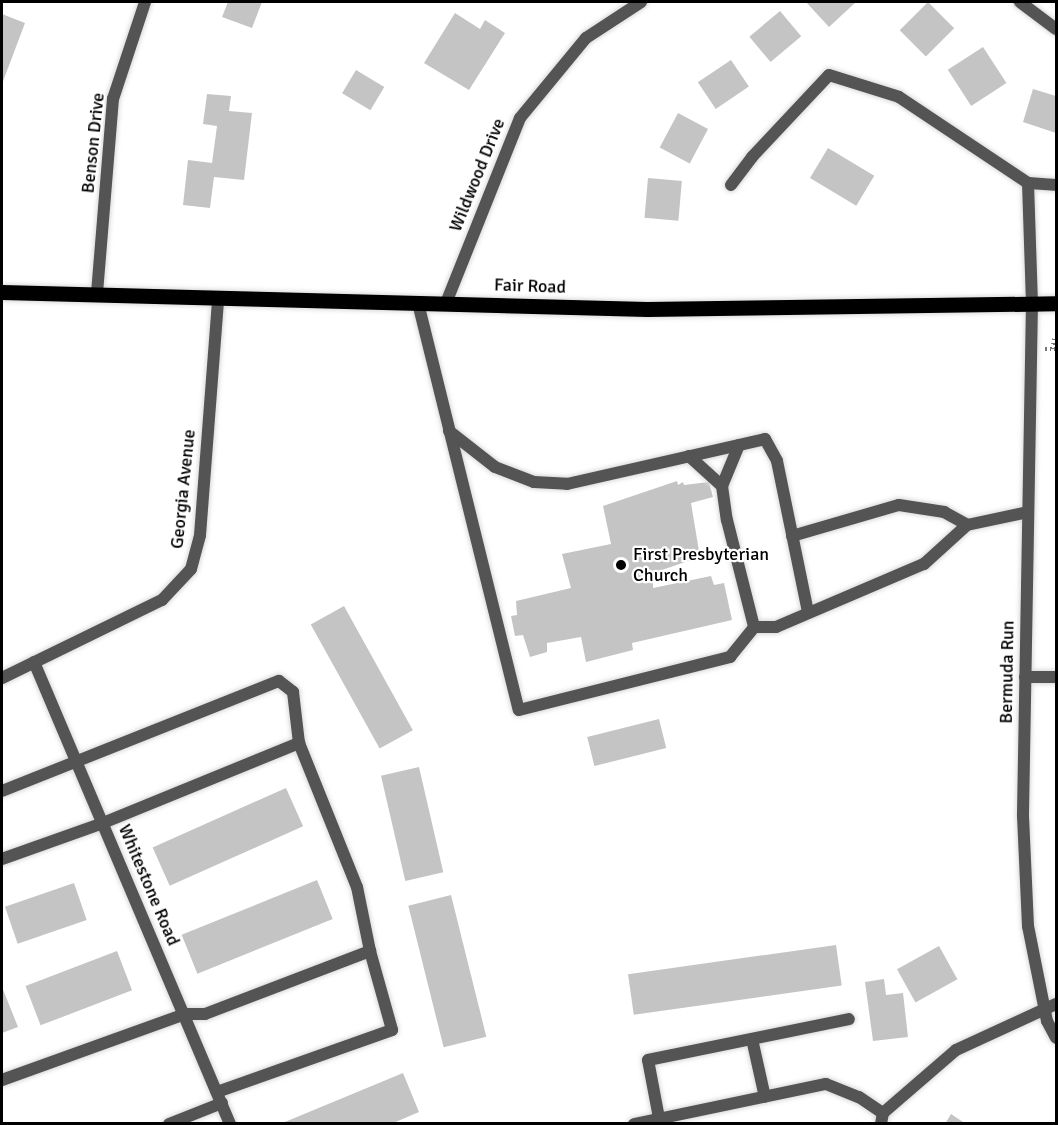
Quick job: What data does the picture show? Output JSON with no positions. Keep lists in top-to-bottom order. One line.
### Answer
{"streets":{"main road":["Fair Road"],"street":["Benson Drive","Wildwood Drive","Georgia Avenue","Bermuda Run","Whitestone Road"]},"crossings":[["Benson Drive","Fair Road"],["Wildwood Drive","Fair Road"],["Fair Road","Georgia Avenue"],["Fair Road","Bermuda Run"],["Georgia Avenue","Whitestone Road"]],"places":["First Presbyterian Church"]}
